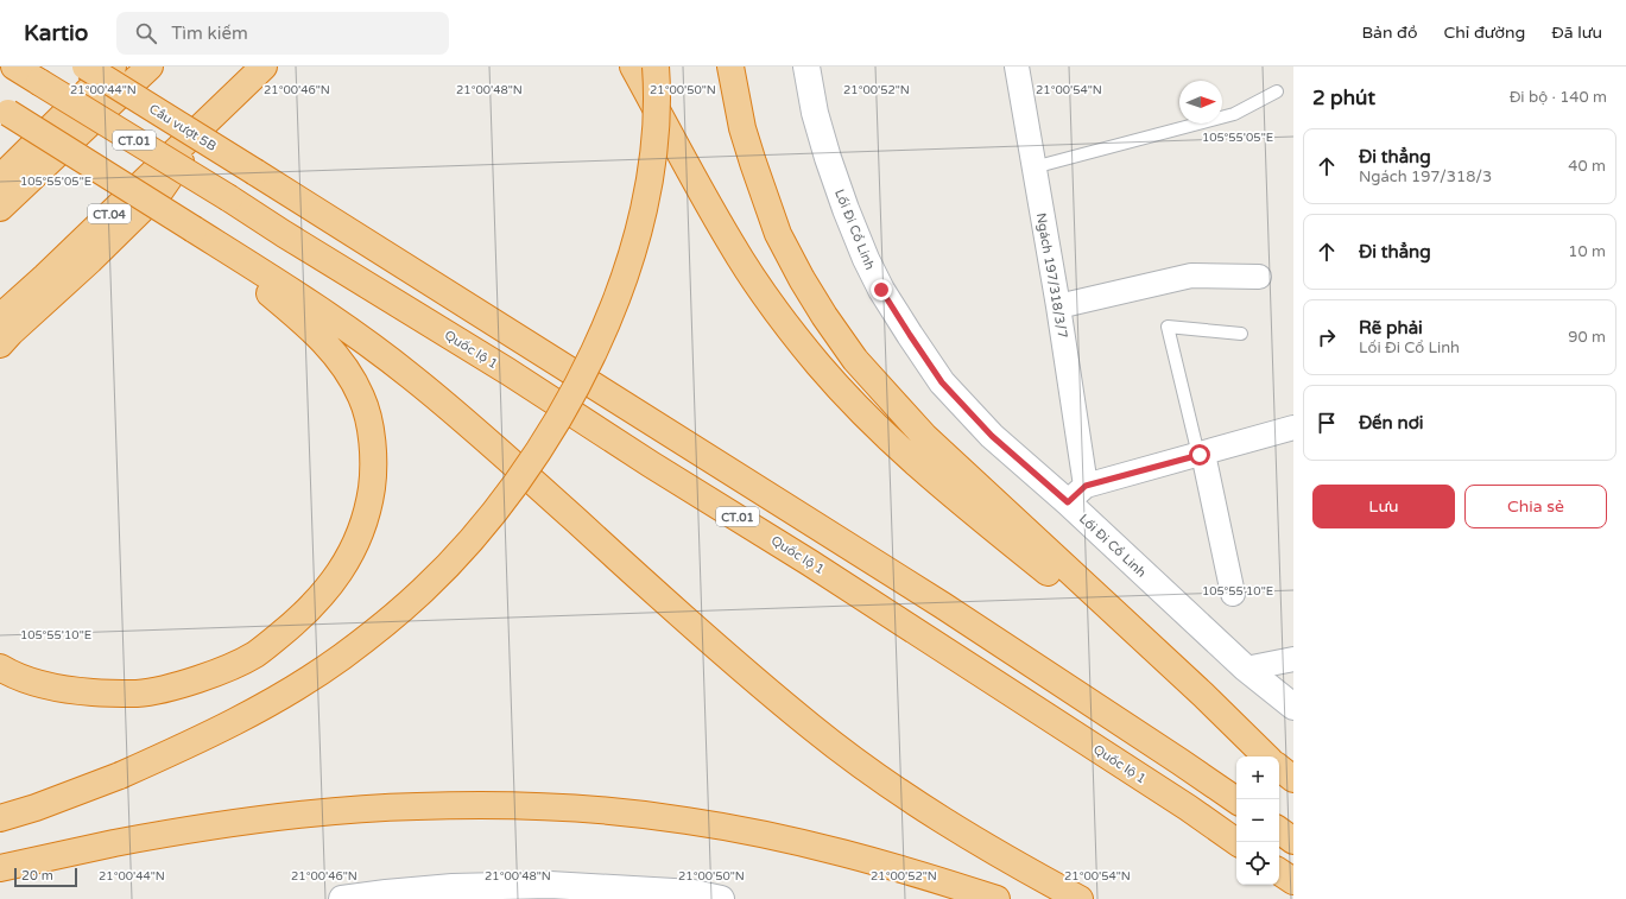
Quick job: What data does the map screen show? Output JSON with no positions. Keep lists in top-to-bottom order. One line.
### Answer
{"streets":{"highway":["Cầu vượt 5B","CT.01","CT.04","Quốc lộ 1"],"main road":["Lối Đi Cổ Linh"],"street":["Ngách 197/318/3/7"]},"crossings":[["Lối Đi Cổ Linh","Ngách 197/318/3/7"]],"scale_bar":"20 m","north":"right","page":{"header":"Kartio","search":"Tìm kiếm","nav":["Bản đồ","Chỉ đường","Đã lưu"],"heading":["2 phút","Đi bộ · 140 m"],"list":[["Đi thẳng","Ngách 197/318/3","40 m"],["Đi thẳng","10 m"],["Rẽ phải","Lối Đi Cổ Linh","90 m"],"Đến nơi"],"buttons":["Lưu","Chia sẻ"],"map_buttons":["+","−"],"scale":"20 m"},"coordinates":["21°00'44\"N","21°00'46\"N","21°00'48\"N","21°00'50\"N","21°00'52\"N","21°00'54\"N","105°55'05\"E","105°55'10\"E"]}
